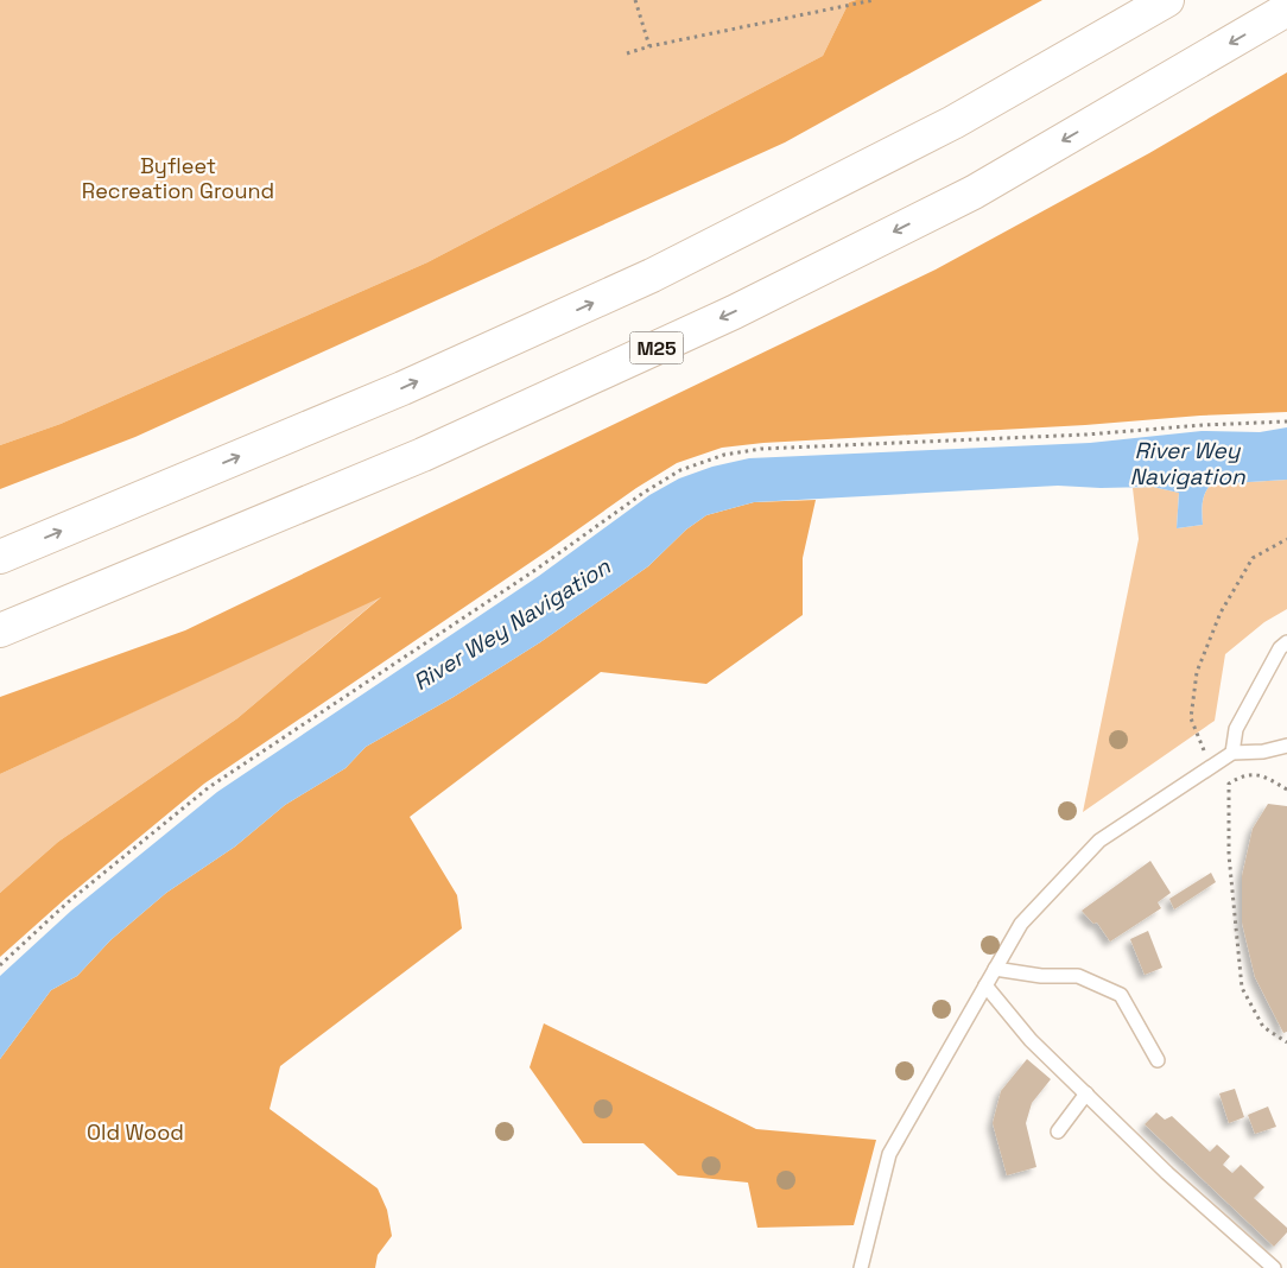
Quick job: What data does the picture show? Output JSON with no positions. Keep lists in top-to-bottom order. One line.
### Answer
{"streets":{"highway":["M25"]},"water":["River Wey Navigation"],"parks":["Byfleet Recreation Ground","Old Wood"]}
